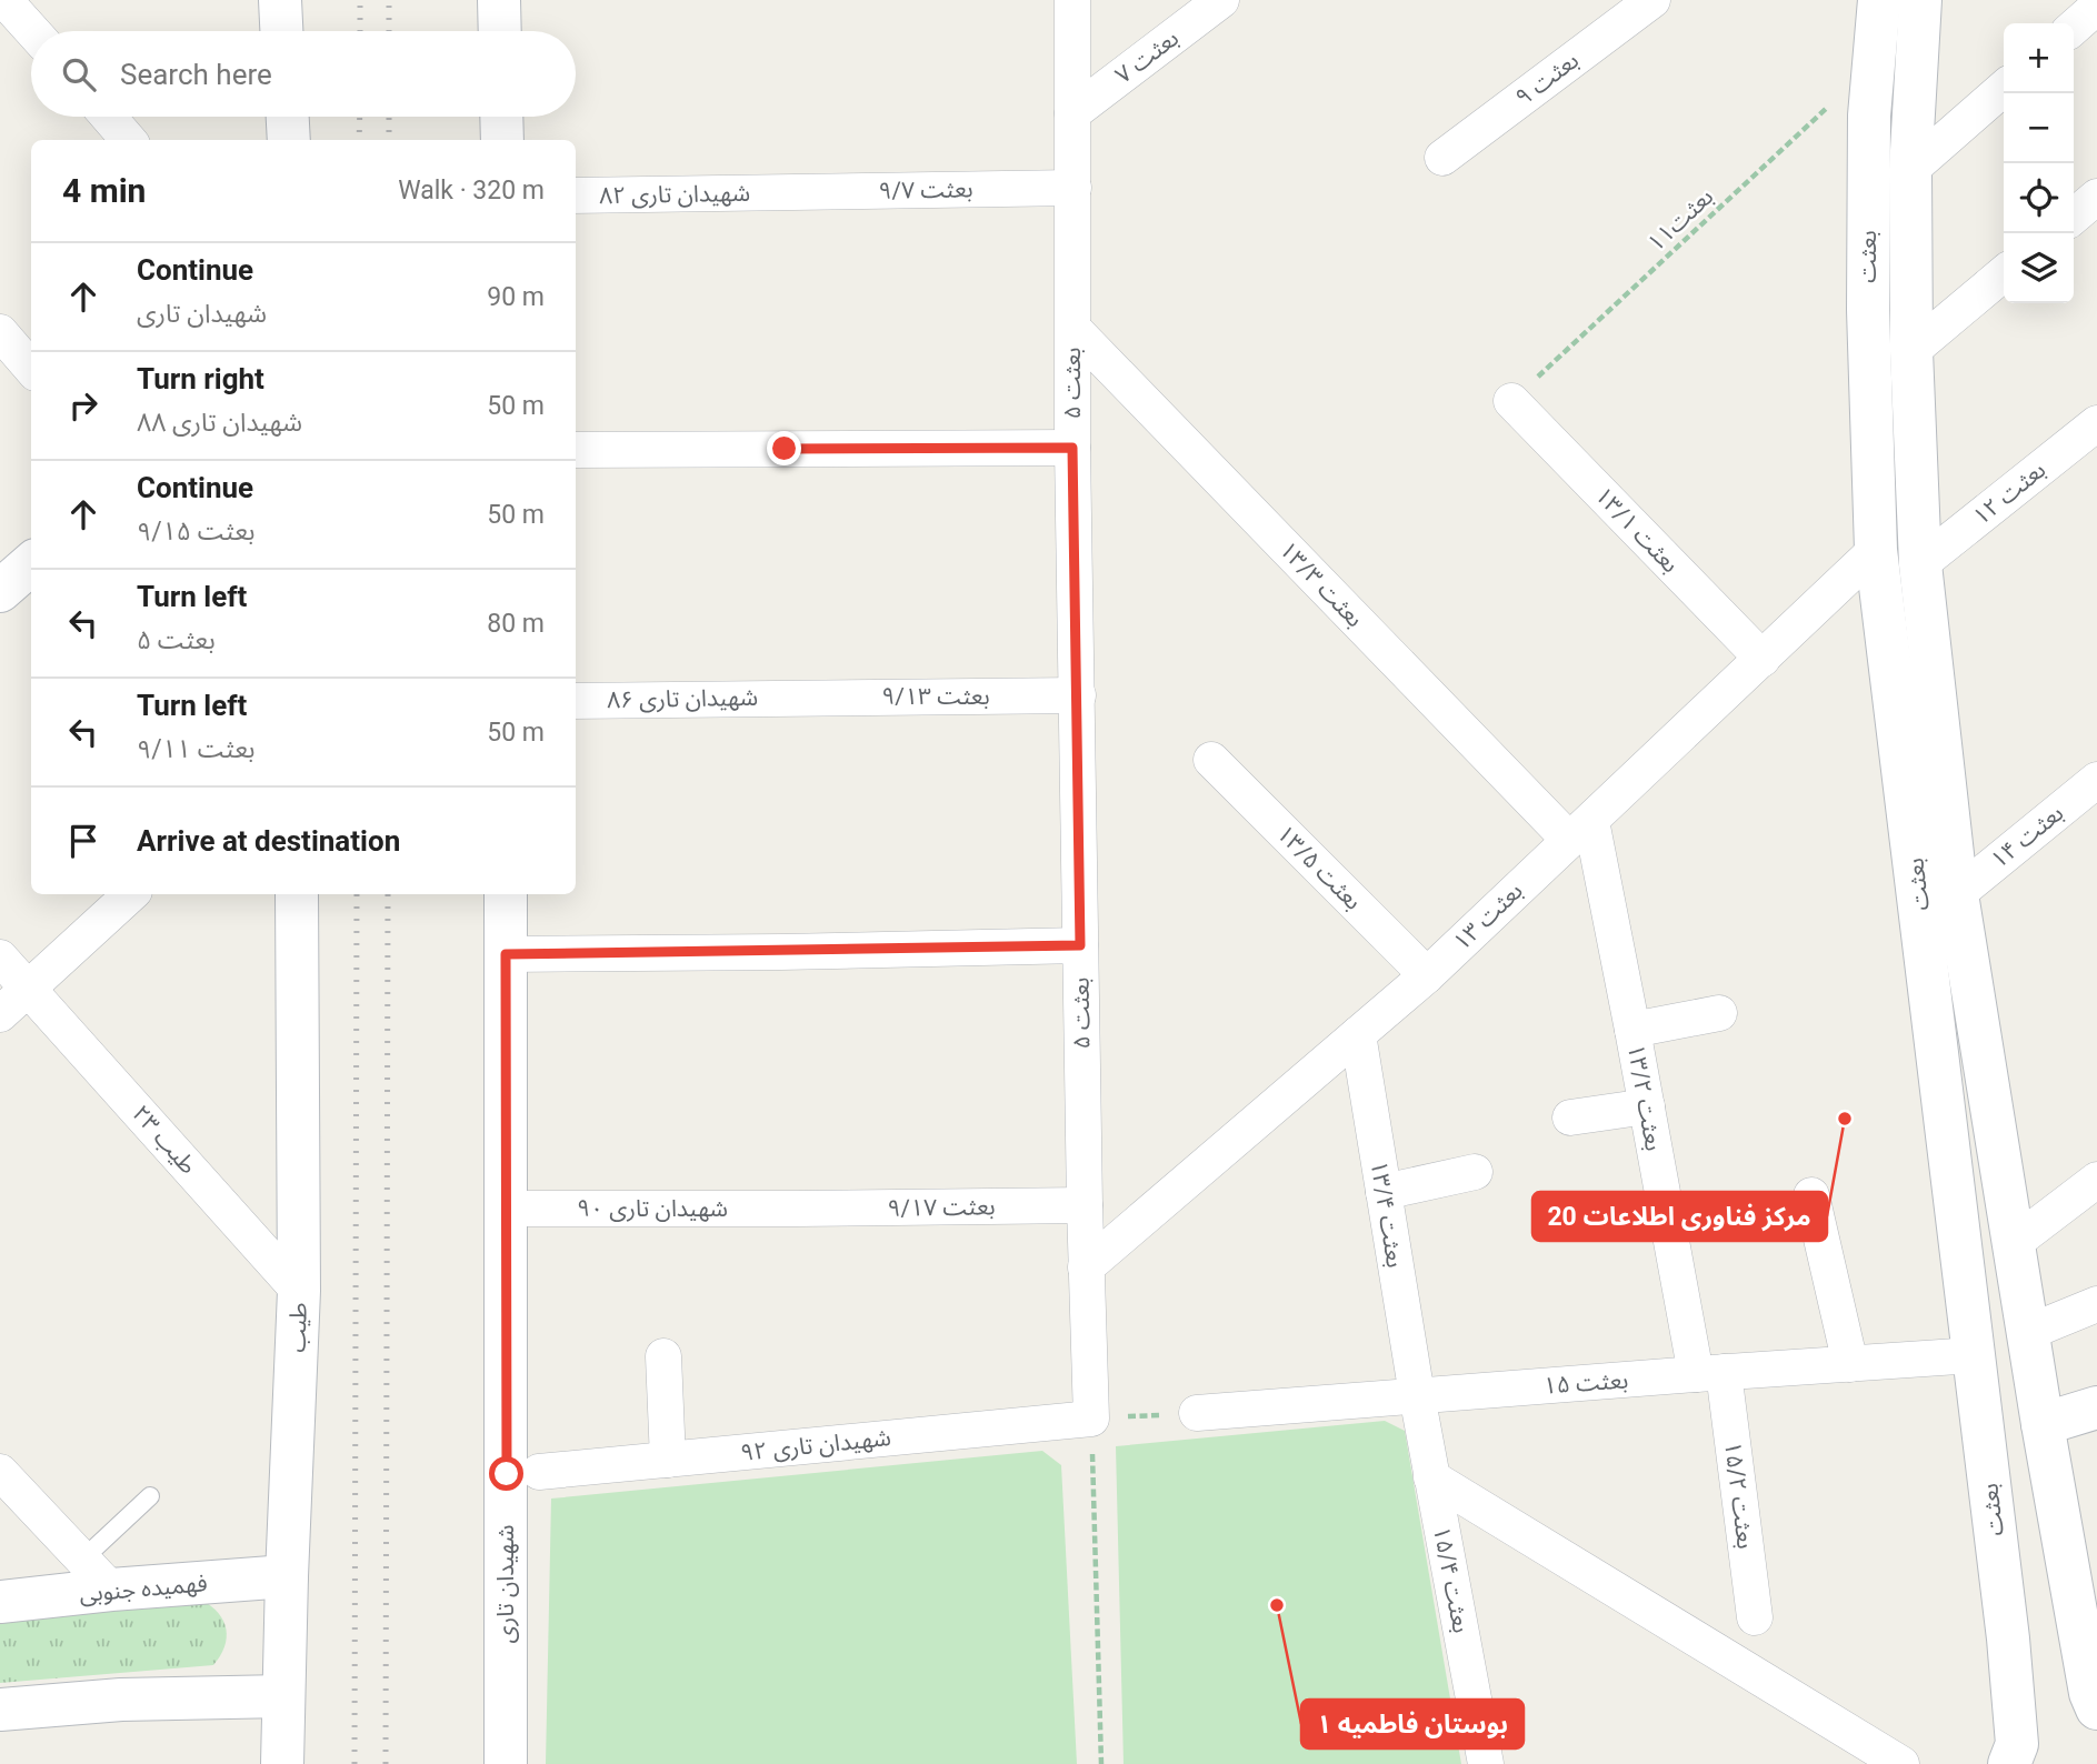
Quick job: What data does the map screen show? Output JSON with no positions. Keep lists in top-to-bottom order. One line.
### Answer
{"streets":{"main road":["بعثت","طیب","شهیدان تاری","فهمیده جنوبی"],"street":["بعثت ۷","بعثت ۹","بعثت ۹/۷","شهیدان تاری ۸۲","بعثت ۵","بعثت ۱۲","بعثت ۱۳/۱","بعثت ۱۳/۳","بعثت ۹/۱۳","شهیدان تاری ۸۶","بعثت ۱۴","بعثت ۱۳/۵","بعثت ۱۳","بعثت ۱۳/۲","طیب ۲۳","بعثت ۹/۱۷","شهیدان تاری ۹۰","بعثت ۱۳/۴","بعثت ۱۵","شهیدان تاری ۹۲","بعثت ۱۵/۲","بعثت ۱۵/۴"],"path":["بعثت۱۱"]},"crossings":[["بعثت ۷","بعثت ۵"],["بعثت ۹/۷","شهیدان تاری ۸۲"],["بعثت ۹/۷","بعثت ۵"],["بعثت۱۱","بعثت ۱۳/۱"],["بعثت","بعثت ۱۲"],["بعثت","بعثت ۱۴"],["بعثت","بعثت ۱۳"],["بعثت","بعثت ۱۵"],["بعثت ۵","بعثت ۱۳/۳"],["بعثت ۵","بعثت ۹/۱۳"],["بعثت ۵","بعثت ۱۳"],["بعثت ۵","بعثت ۹/۱۷"],["بعثت ۵","شهیدان تاری ۹۲"],["بعثت ۱۳/۱","بعثت ۱۳"],["بعثت ۱۳/۳","بعثت ۱۳"],["بعثت ۱۳/۳","بعثت ۱۳/۲"],["بعثت ۹/۱۳","شهیدان تاری ۸۶"],["بعثت ۱۳/۵","بعثت ۱۳"],["بعثت ۱۳","بعثت ۱۳/۲"],["بعثت ۱۳","بعثت ۱۳/۴"],["بعثت ۱۳/۲","بعثت ۱۵"],["بعثت ۱۳/۲","بعثت ۱۵/۲"],["طیب ۲۳","طیب"],["بعثت ۹/۱۷","شهیدان تاری ۹۰"],["شهیدان تاری ۹۰","شهیدان تاری"],["بعثت ۱۳/۴","بعثت ۱۵"],["بعثت ۱۳/۴","بعثت ۱۵/۴"],["طیب","فهمیده جنوبی"],["بعثت ۱۵","بعثت ۱۵/۲"],["بعثت ۱۵","بعثت ۱۵/۴"]],"places":["مرکز فناوری اطلاعات 20","بوستان فاطمیه ۱"],"page":{"map_buttons":["+","−"],"search":"Search here","heading":["4 min","Walk · 320 m"],"list":[["Continue","شهیدان تاری","90 m"],["Turn right","شهیدان تاری ۸۸","50 m"],["Continue","بعثت ۹/۱۵","50 m"],["Turn left","بعثت ۵","80 m"],["Turn left","بعثت ۹/۱۱","50 m"],"Arrive at destination"]}}
